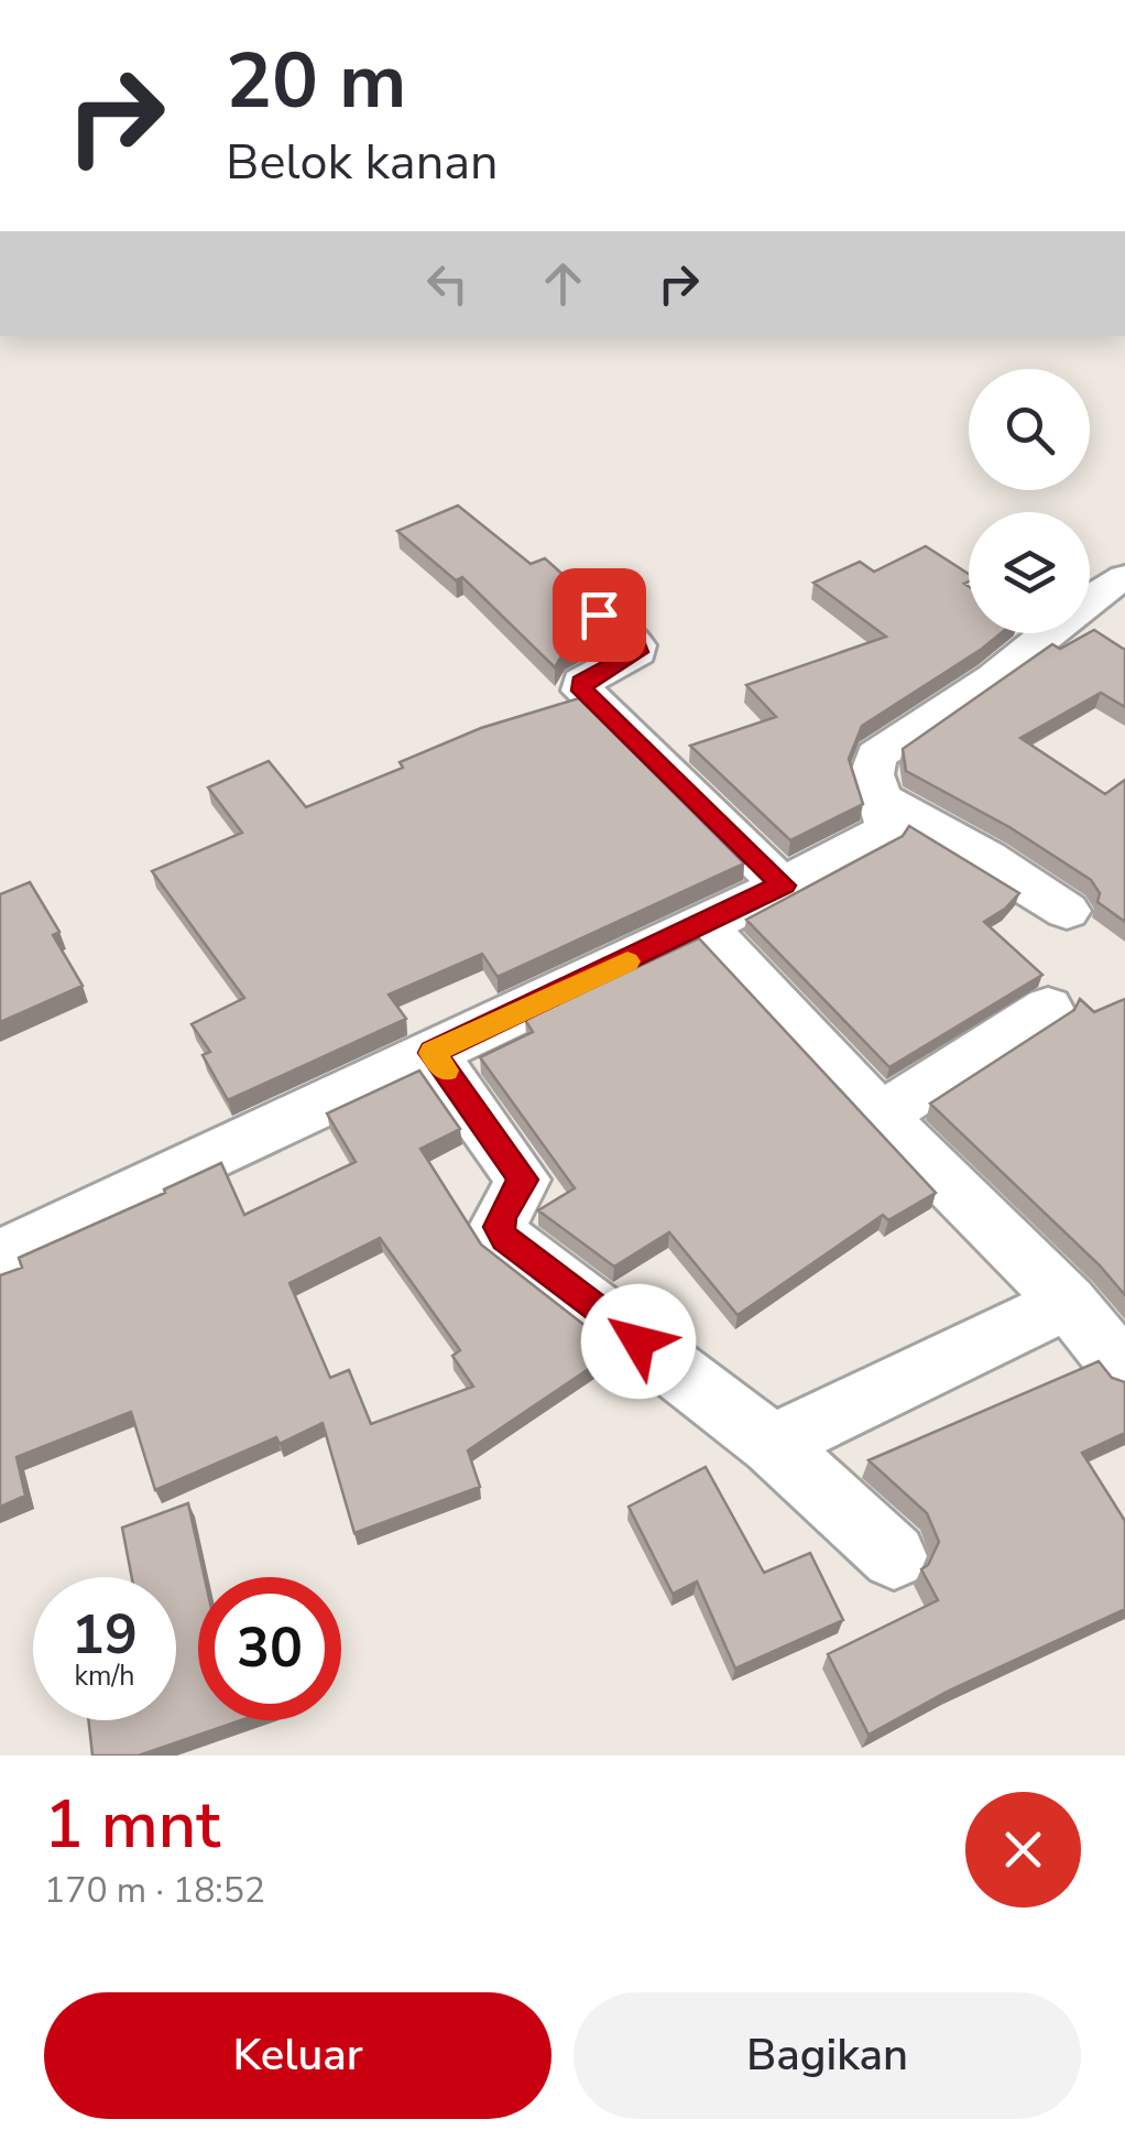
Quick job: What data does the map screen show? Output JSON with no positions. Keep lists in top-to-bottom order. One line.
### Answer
{"page":{"turn":["20 m","Belok kanan"],"speed":"19 km/h","limit":"30","heading":["1 mnt","170 m · 18:52"],"buttons":["Keluar","Bagikan"]}}
